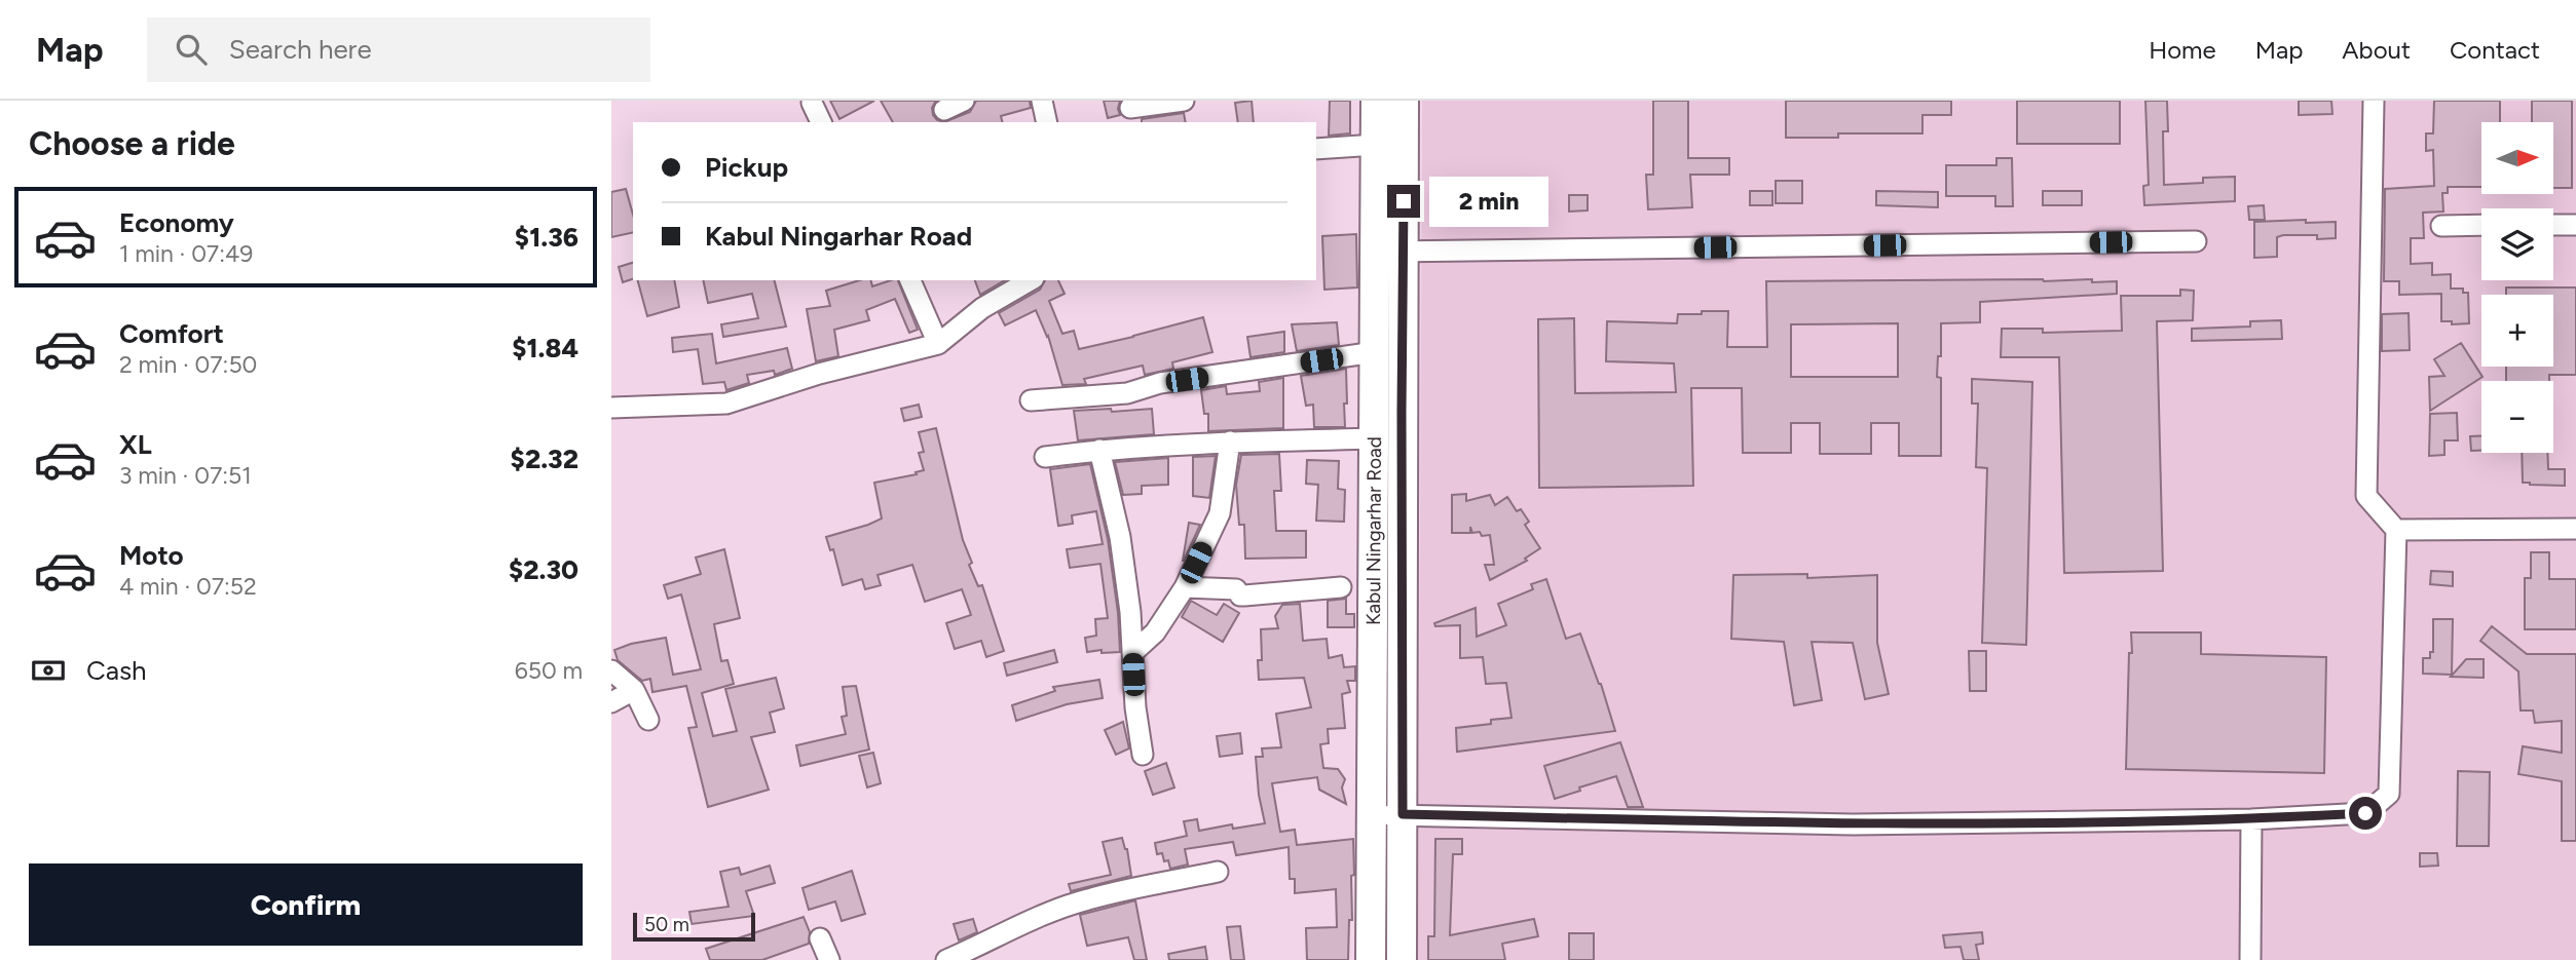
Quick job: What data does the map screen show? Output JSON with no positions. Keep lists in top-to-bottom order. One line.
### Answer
{"streets":{"highway":["Kabul Ningarhar Road"]},"scale_bar":"50 m","north":"right","page":{"header":"Map","search":"Search here","nav":["Home","Map","About","Contact"],"heading":"Choose a ride","map_buttons":["+","−"],"banner":["Pickup","Kabul Ningarhar Road"],"bubble":"2 min","list":[{"name":"Economy","note":"1 min · 07:49","value":"$1.36"},{"name":"Comfort","note":"2 min · 07:50","value":"$1.84"},{"name":"XL","note":"3 min · 07:51","value":"$2.32"},{"name":"Moto","note":"4 min · 07:52","value":"$2.30"}],"pay":["Cash","650 m"],"buttons":"Confirm","scale":"50 m"}}
